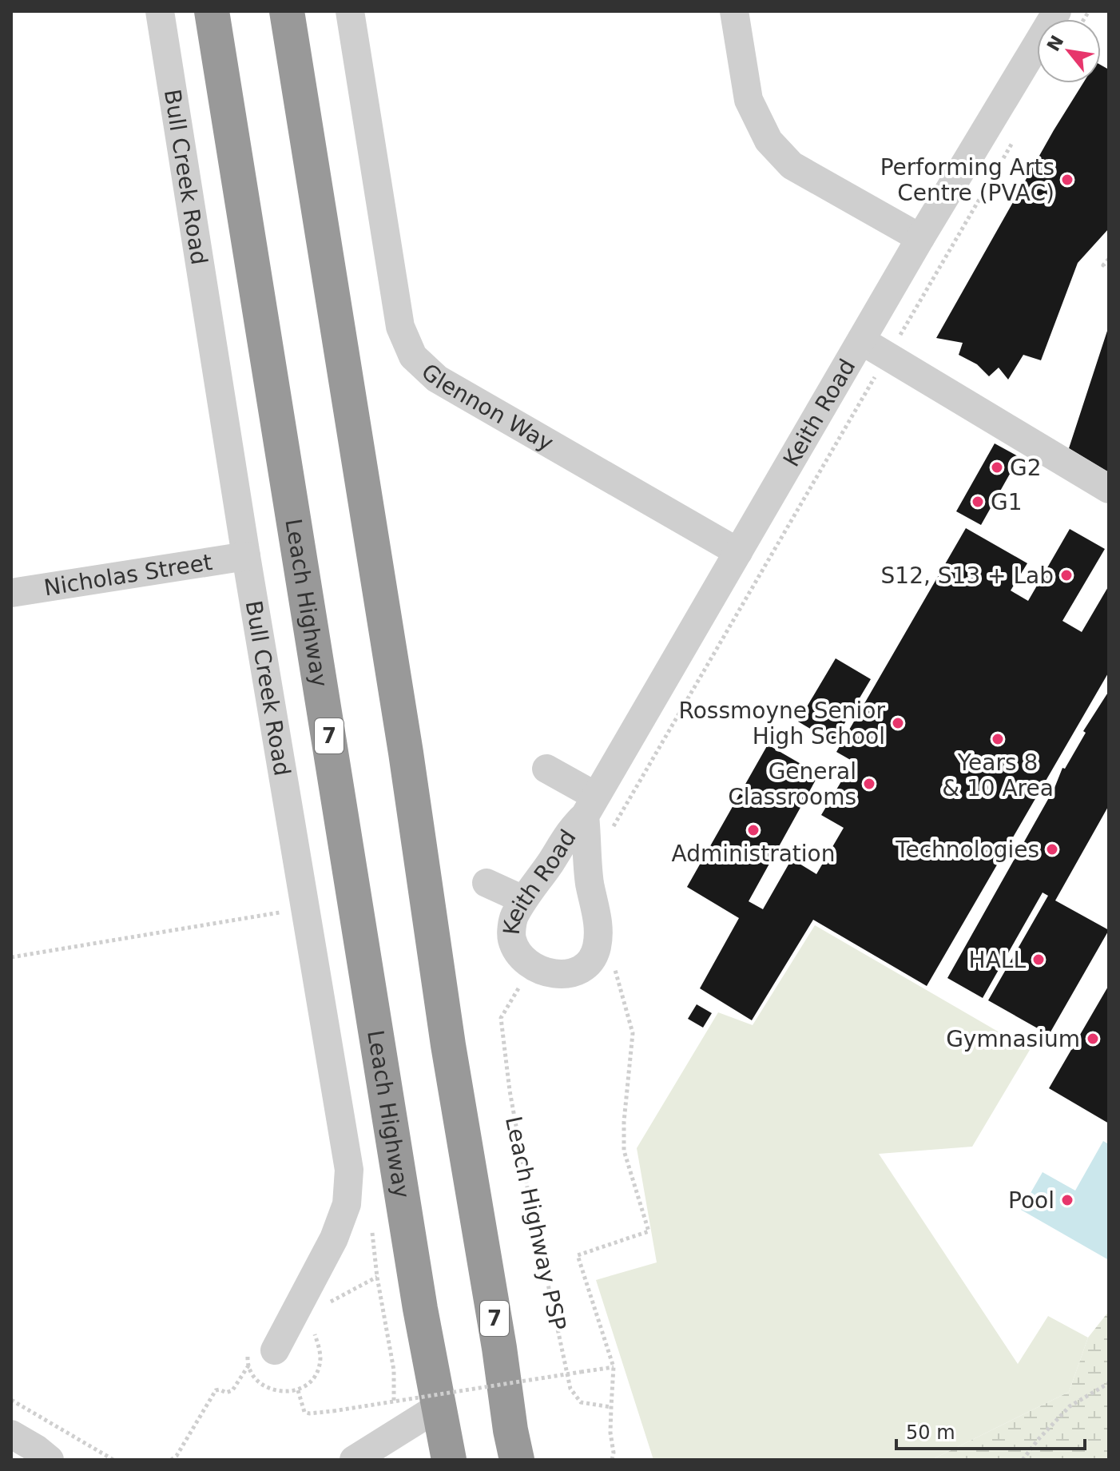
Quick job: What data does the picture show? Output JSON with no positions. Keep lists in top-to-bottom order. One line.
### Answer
{"streets":{"highway":["Leach Highway","7"],"street":["Bull Creek Road","Glennon Way","Keith Road","Nicholas Street"],"path":["Leach Highway PSP"]},"crossings":[["Bull Creek Road","Nicholas Street"],["Glennon Way","Keith Road"],["Keith Road","Leach Highway PSP"]],"places":["Performing Arts Centre (PVAC)","G2","G1","S12, S13 + Lab","Rossmoyne Senior High School","Years 8 & 10 Area","General Classrooms","Administration","Technologies","HALL","Gymnasium","Pool"],"scale_bar":"50 m","north":"top left"}
